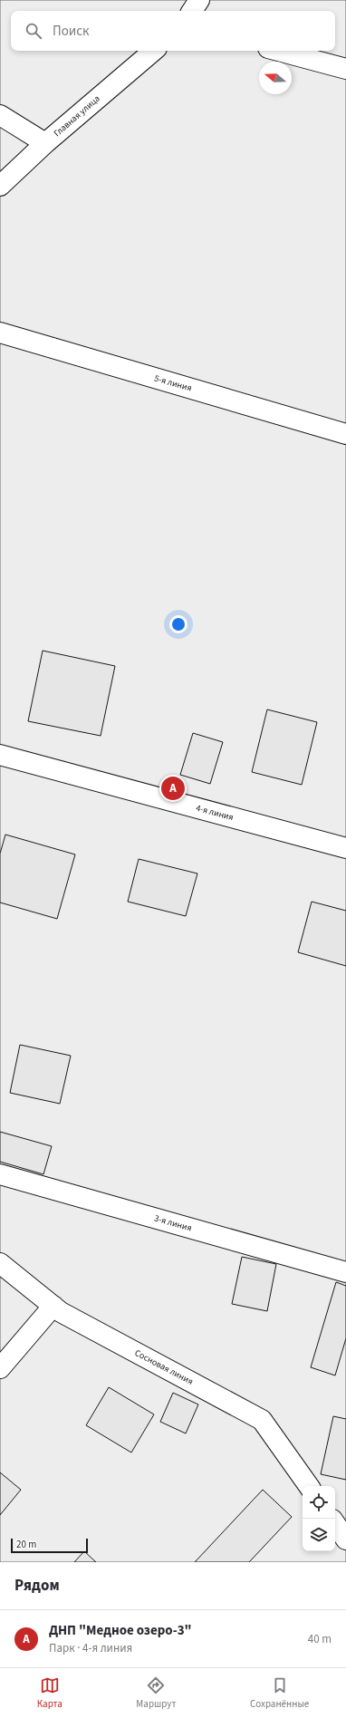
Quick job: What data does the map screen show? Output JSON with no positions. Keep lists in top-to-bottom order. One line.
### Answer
{"streets":{"street":["Главная улица","5-я линия","4-я линия","3-я линия","Сосновая линия"]},"scale_bar":"20 m","north":"left","page":{"search":"Поиск","pins":"A","scale":"20 m","heading":"Рядом","list":[{"mark":"A","name":"ДНП \"Медное озеро-3\"","note":"Парк · 4-я линия","value":"40 m"}],"nav":["Карта","Маршрут","Сохранённые"]}}
